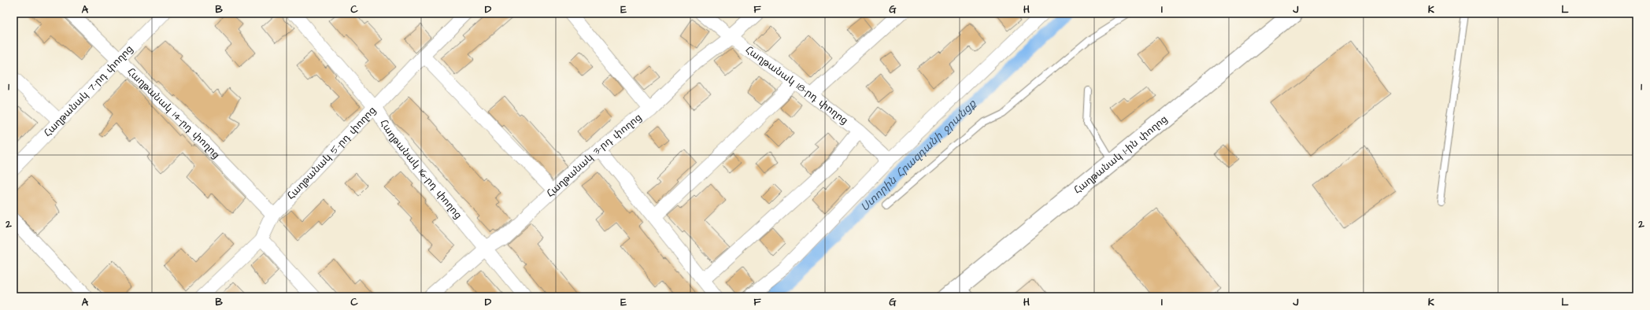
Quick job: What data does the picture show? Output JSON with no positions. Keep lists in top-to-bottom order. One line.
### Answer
{"streets":{"main road":["Հաղթանակ 1-ին փողոց"],"street":["Հաղթանակ 18-րդ փողոց","Հաղթանակ 7-րդ փողոց","Հաղթանակ 14-րդ փողոց","Հաղթանակ 5-րդ փողոց","Հաղթանակ 3-րդ փողոց","Հաղթանակ 16-րդ փողոց"]},"crossings":[["Հաղթանակ 18-րդ փողոց","Հաղթանակ 3-րդ փողոց"],["Հաղթանակ 7-րդ փողոց","Հաղթանակ 14-րդ փողոց"],["Հաղթանակ 14-րդ փողոց","Հաղթանակ 5-րդ փողոց"],["Հաղթանակ 5-րդ փողոց","Հաղթանակ 16-րդ փողոց"],["Հաղթանակ 3-րդ փողոց","Հաղթանակ 16-րդ փողոց"]],"water":["Ստորին Հրազդանի ջրանցք"],"grid":{"columns":["A","B","C","D","E","F","G","H","I","J","K","L"],"rows":["1","2"]}}
